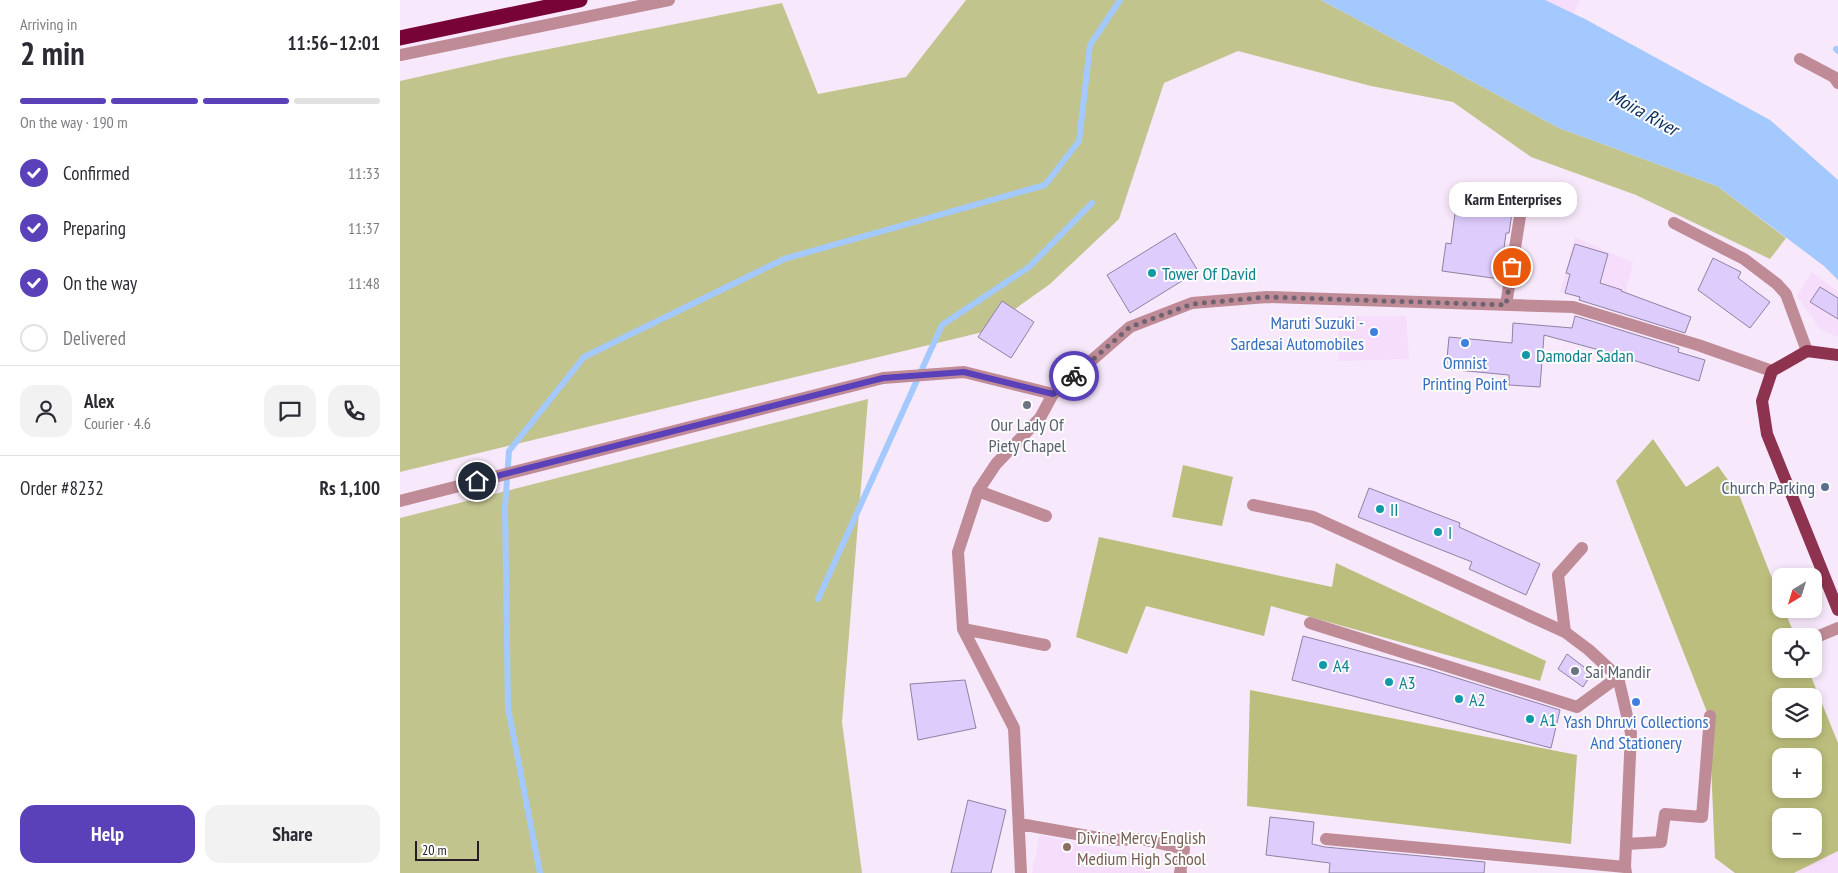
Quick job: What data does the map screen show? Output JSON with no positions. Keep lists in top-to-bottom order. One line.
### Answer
{"water":["Moira River"],"places":["Karm Enterprises","Tower Of David","Maruti Suzuki - Sardesai Automobiles","Omnist Printing Point","Damodar Sadan","Our Lady Of Piety Chapel","Church Parking","II","I","A4","Sai Mandir","A3","A2","Yash Dhruvi Collections And Stationery","A1","Divine Mercy English Medium High School"],"scale_bar":"20 m","north":"bottom left","page":{"heading":["2 min","Arriving in","11:56–12:01"],"panel":["Alex","Courier · 4.6","Order #8232","Rs 1,100"],"bar":"On the way · 190 m","list":[["Confirmed","11:33"],["Preparing","11:37"],["On the way","11:48"],"Delivered"],"bubble":"Karm Enterprises","map_buttons":["+","−"],"buttons":["Help","Share"],"scale":"20 m"}}
